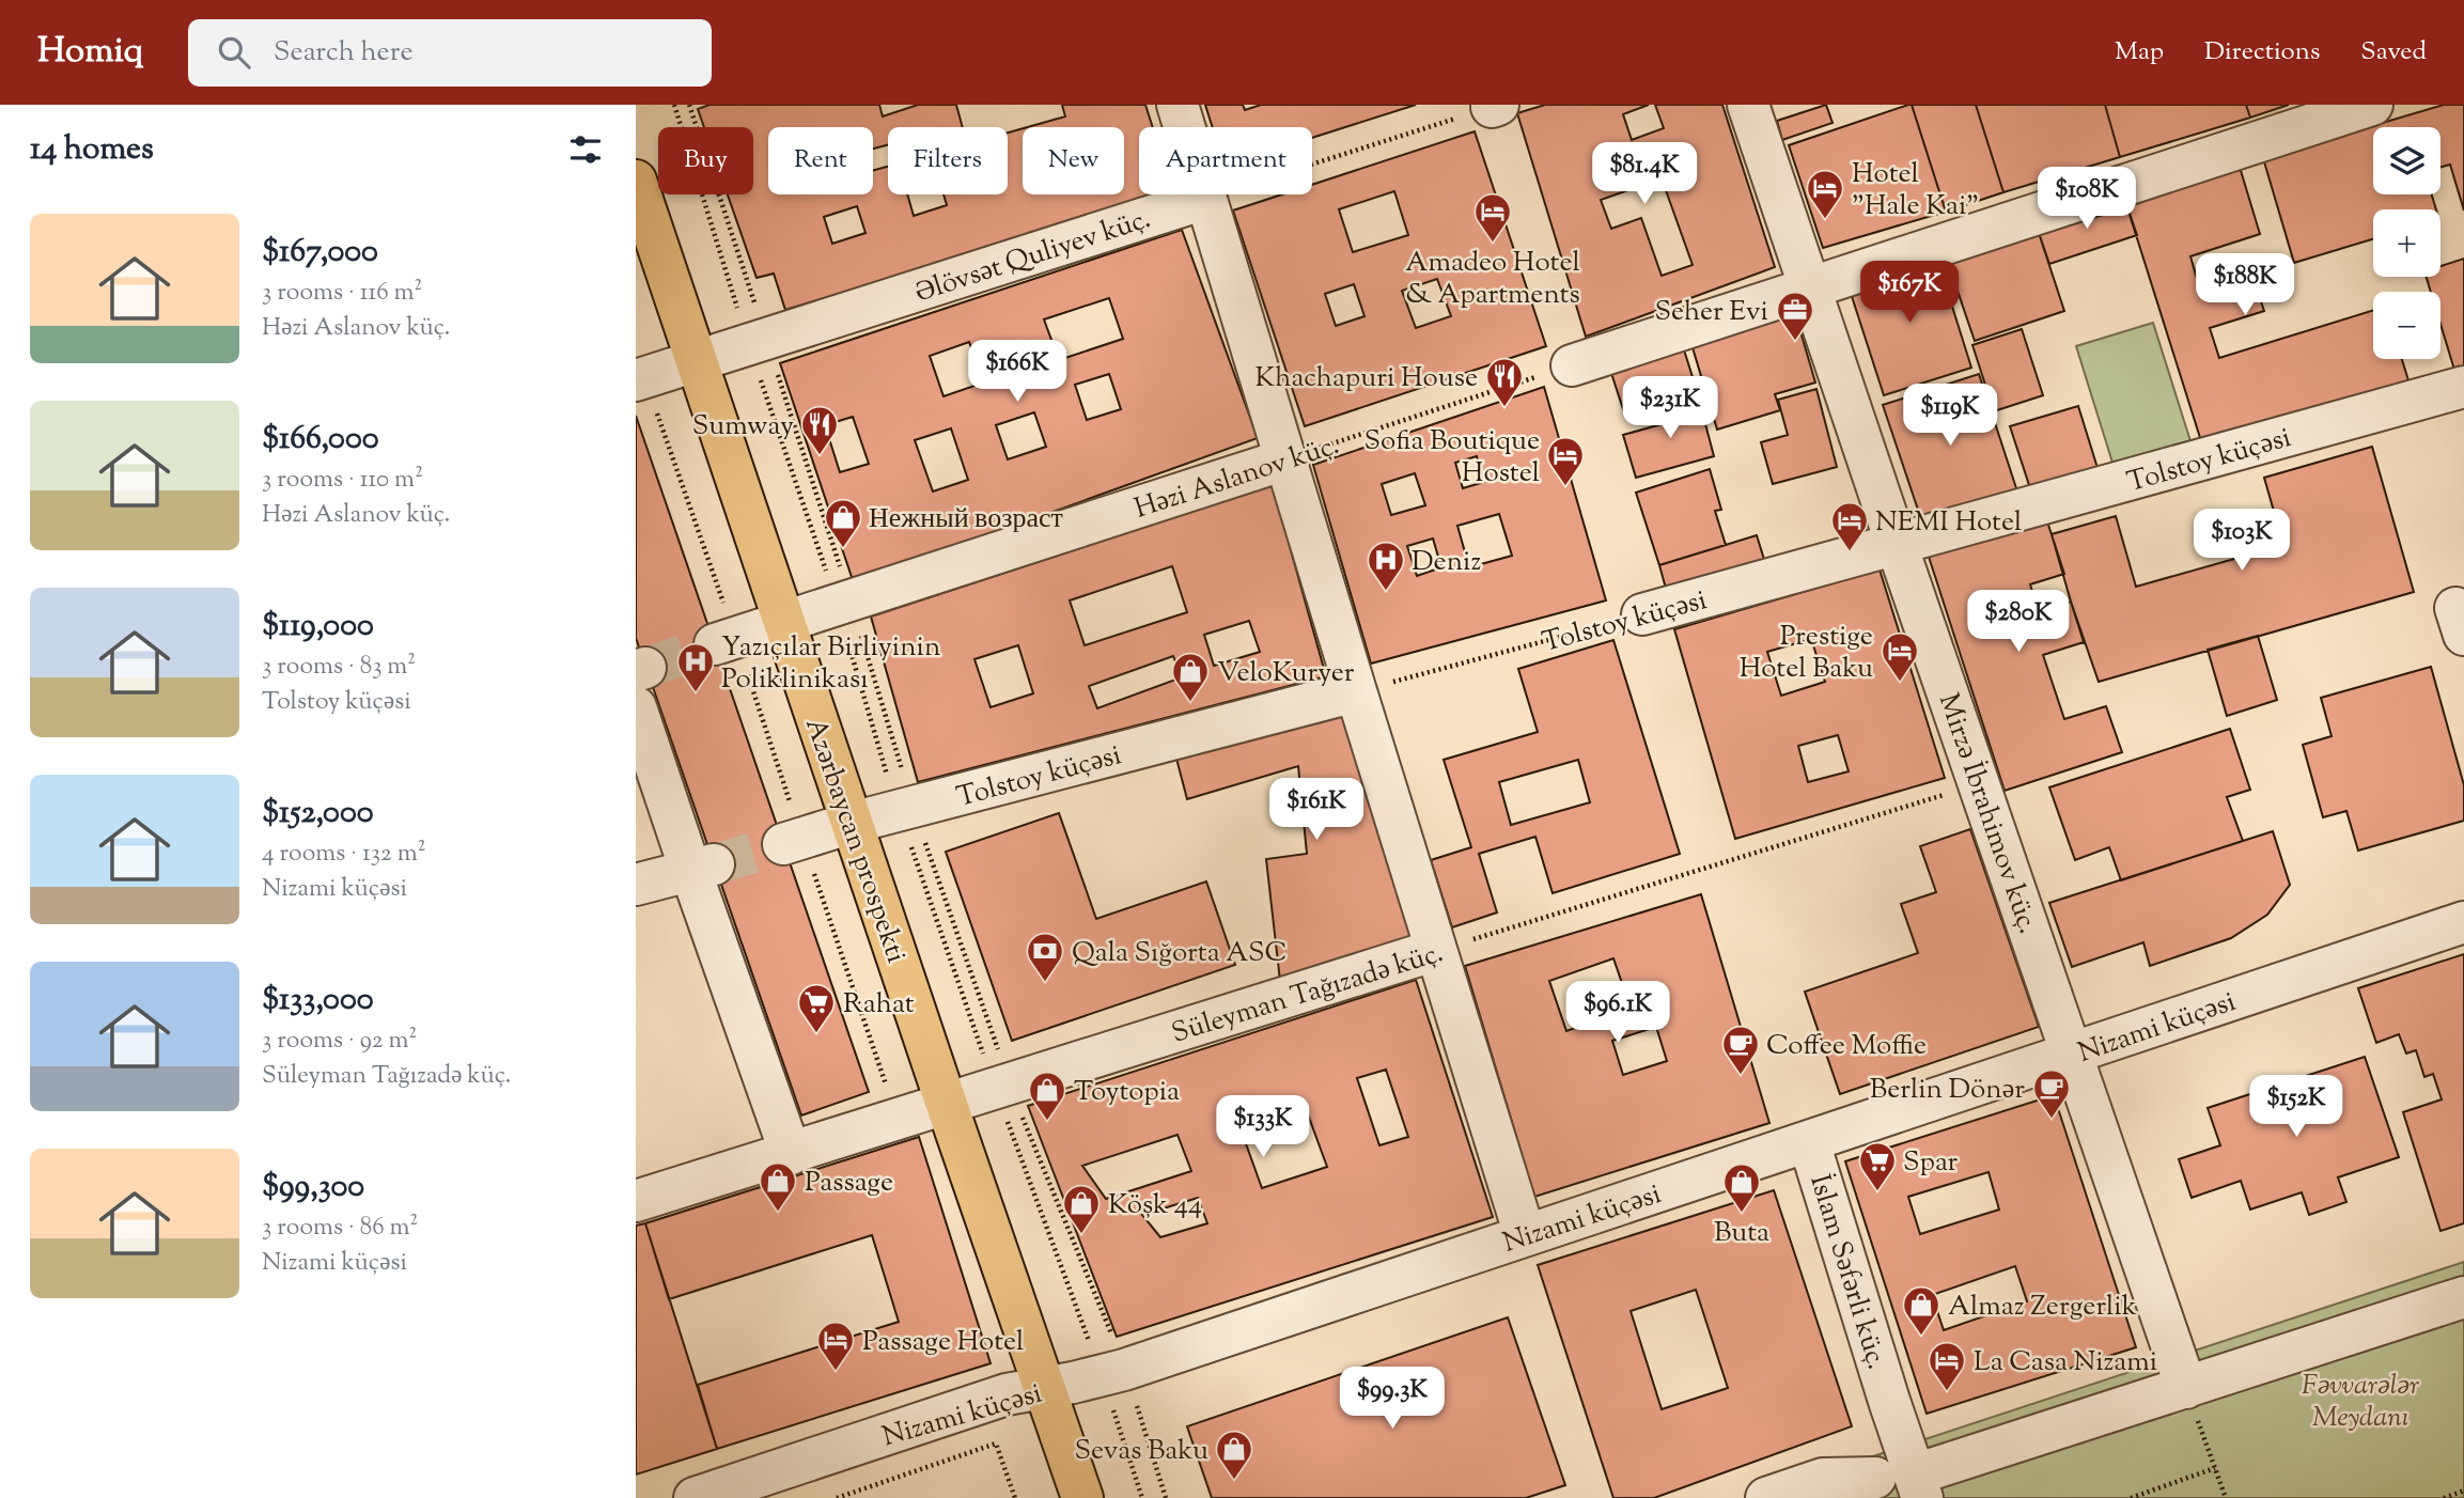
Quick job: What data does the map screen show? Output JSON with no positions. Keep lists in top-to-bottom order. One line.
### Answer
{"streets":{"main road":["Azərbaycan prospekti"],"street":["Əlövsət Quliyev küç.","Tolstoy küçəsi","Həzi Aslanov küç.","Mirzə İbrahimov küç.","Süleyman Tağızadə küç.","Nizami küçəsi","İslam Səfərli küç."]},"crossings":[["Əlövsət Quliyev küç.","Azərbaycan prospekti"],["Tolstoy küçəsi","Mirzə İbrahimov küç."],["Tolstoy küçəsi","Azərbaycan prospekti"],["Həzi Aslanov küç.","Azərbaycan prospekti"],["Mirzə İbrahimov küç.","Nizami küçəsi"],["Azərbaycan prospekti","Süleyman Tağızadə küç."],["Azərbaycan prospekti","Nizami küçəsi"],["Nizami küçəsi","İslam Səfərli küç."]],"parks":["Fəvvarələr Meydanı"],"places":{"hotel":["Hotel \"Hale Kai\"","Amadeo Hotel & Apartments","Sofia Boutique Hostel","NEMI Hotel","Prestige Hotel Baku","Passage Hotel","La Casa Nizami"],"office":["Seher Evi"],"restaurant":["Khachapuri House","Sumway"],"shop":["Нежный возраст","VeloKuryer","Toytopia","Passage","Buta","Köşk 44","Almaz Zergerlik","Sevas Baku"],"hospital":["Deniz","Yazıçılar Birliyinin Poliklinikası"],"bank":["Qala Sığorta ASC"],"supermarket":["Rahat","Spar"],"cafe":["Coffee Moffie","Berlin Dönər"]},"page":{"header":"Homiq","search":"Search here","nav":["Map","Directions","Saved"],"heading":"14 homes","map_buttons":["+","−"],"chip":["Buy","Rent","Filters","New","Apartment"],"price":["$81.4K","$108K","$188K","$167K","$166K","$231K","$119K","$103K","$280K","$161K","$96.1K","$152K","$133K","$99.3K"],"list":[{"name":"$167,000","note":"3 rooms · 116 m² · Həzi Aslanov küç."},{"name":"$166,000","note":"3 rooms · 110 m² · Həzi Aslanov küç."},{"name":"$119,000","note":"3 rooms · 83 m² · Tolstoy küçəsi"},{"name":"$152,000","note":"4 rooms · 132 m² · Nizami küçəsi"},{"name":"$133,000","note":"3 rooms · 92 m² · Süleyman Tağızadə küç."},{"name":"$99,300","note":"3 rooms · 86 m² · Nizami küçəsi"}]}}
